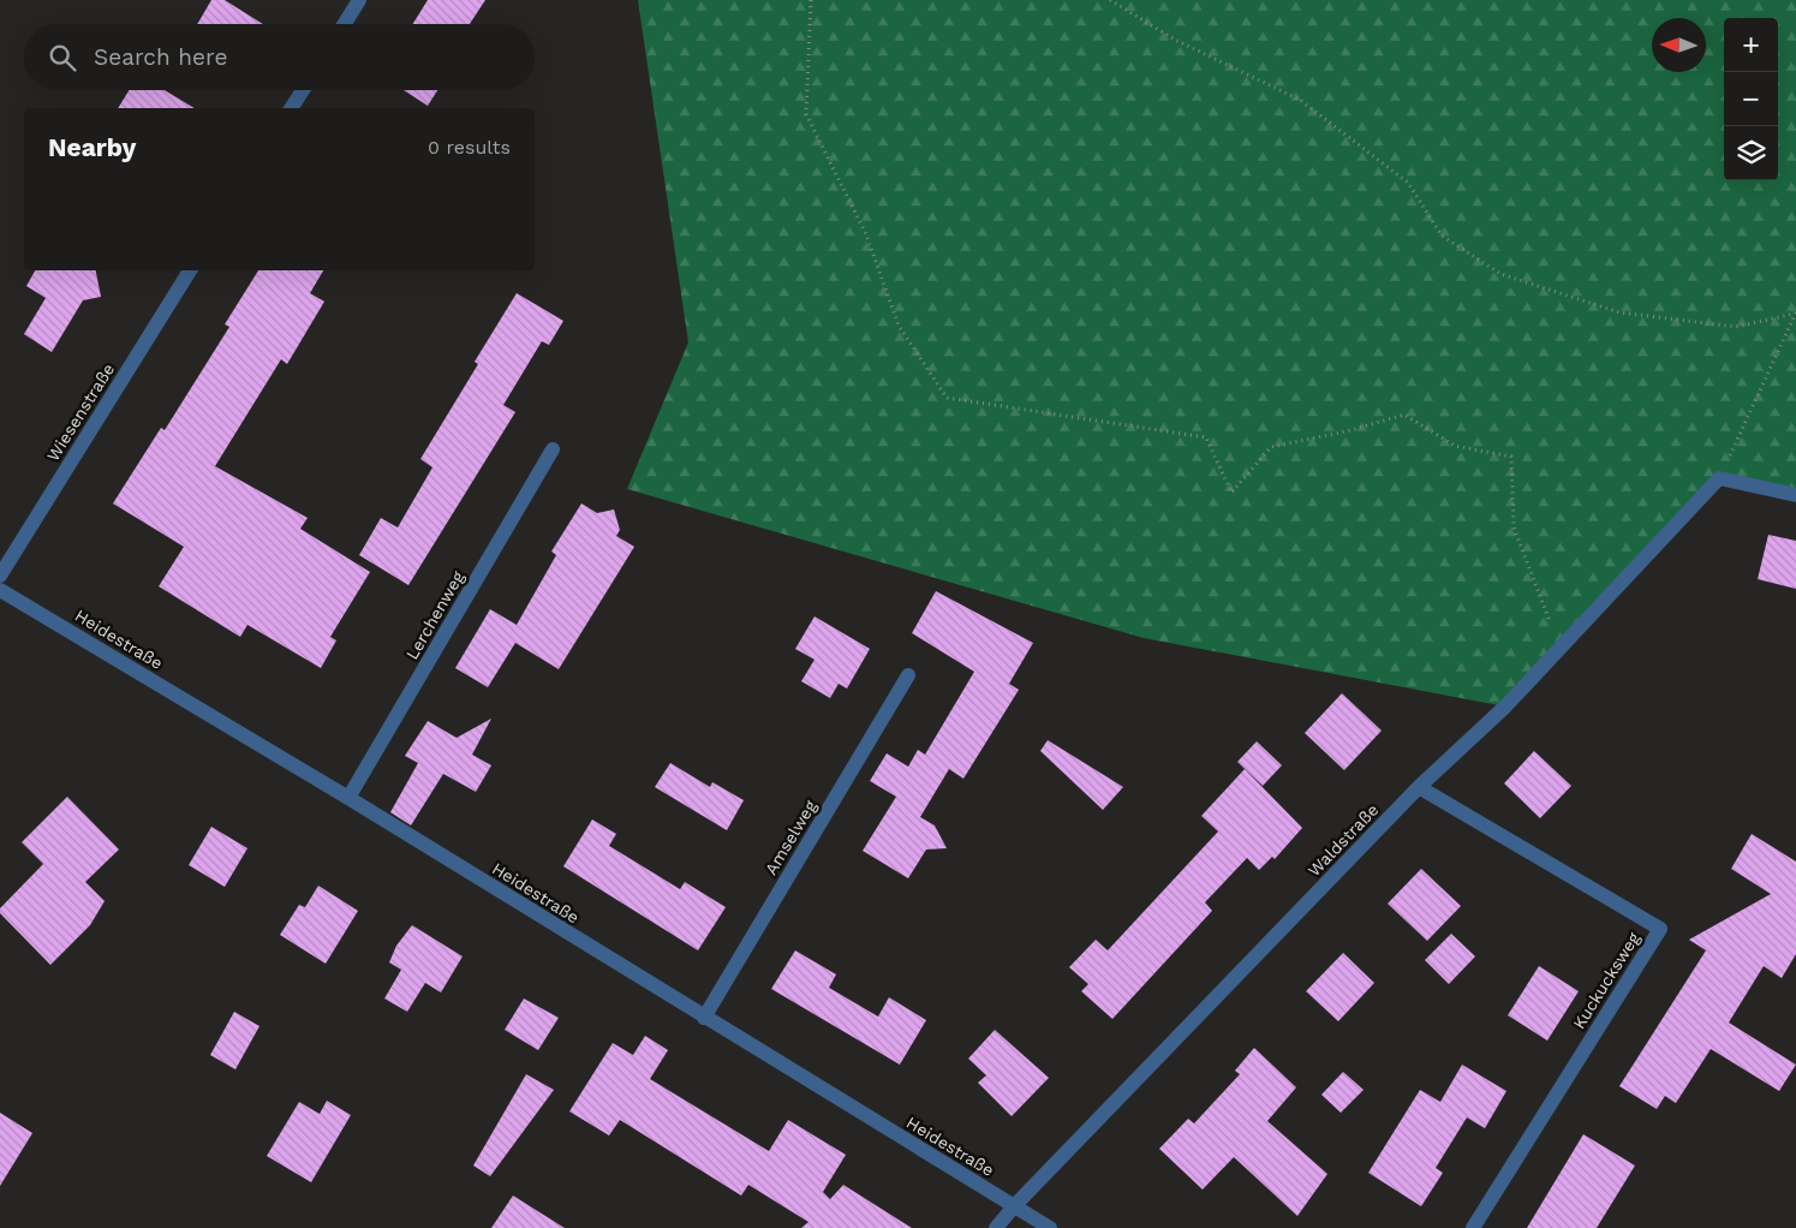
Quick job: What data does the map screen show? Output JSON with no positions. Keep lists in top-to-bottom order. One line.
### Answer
{"streets":{"street":["Wiesenstraße","Lerchenweg","Heidestraße","Amselweg","Waldstraße","Kuckucksweg"]},"crossings":[["Lerchenweg","Heidestraße"],["Heidestraße","Amselweg"],["Heidestraße","Waldstraße"],["Waldstraße","Kuckucksweg"]],"north":"left","page":{"map_buttons":["+","−"],"search":"Search here","heading":["Nearby","0 results"]}}
